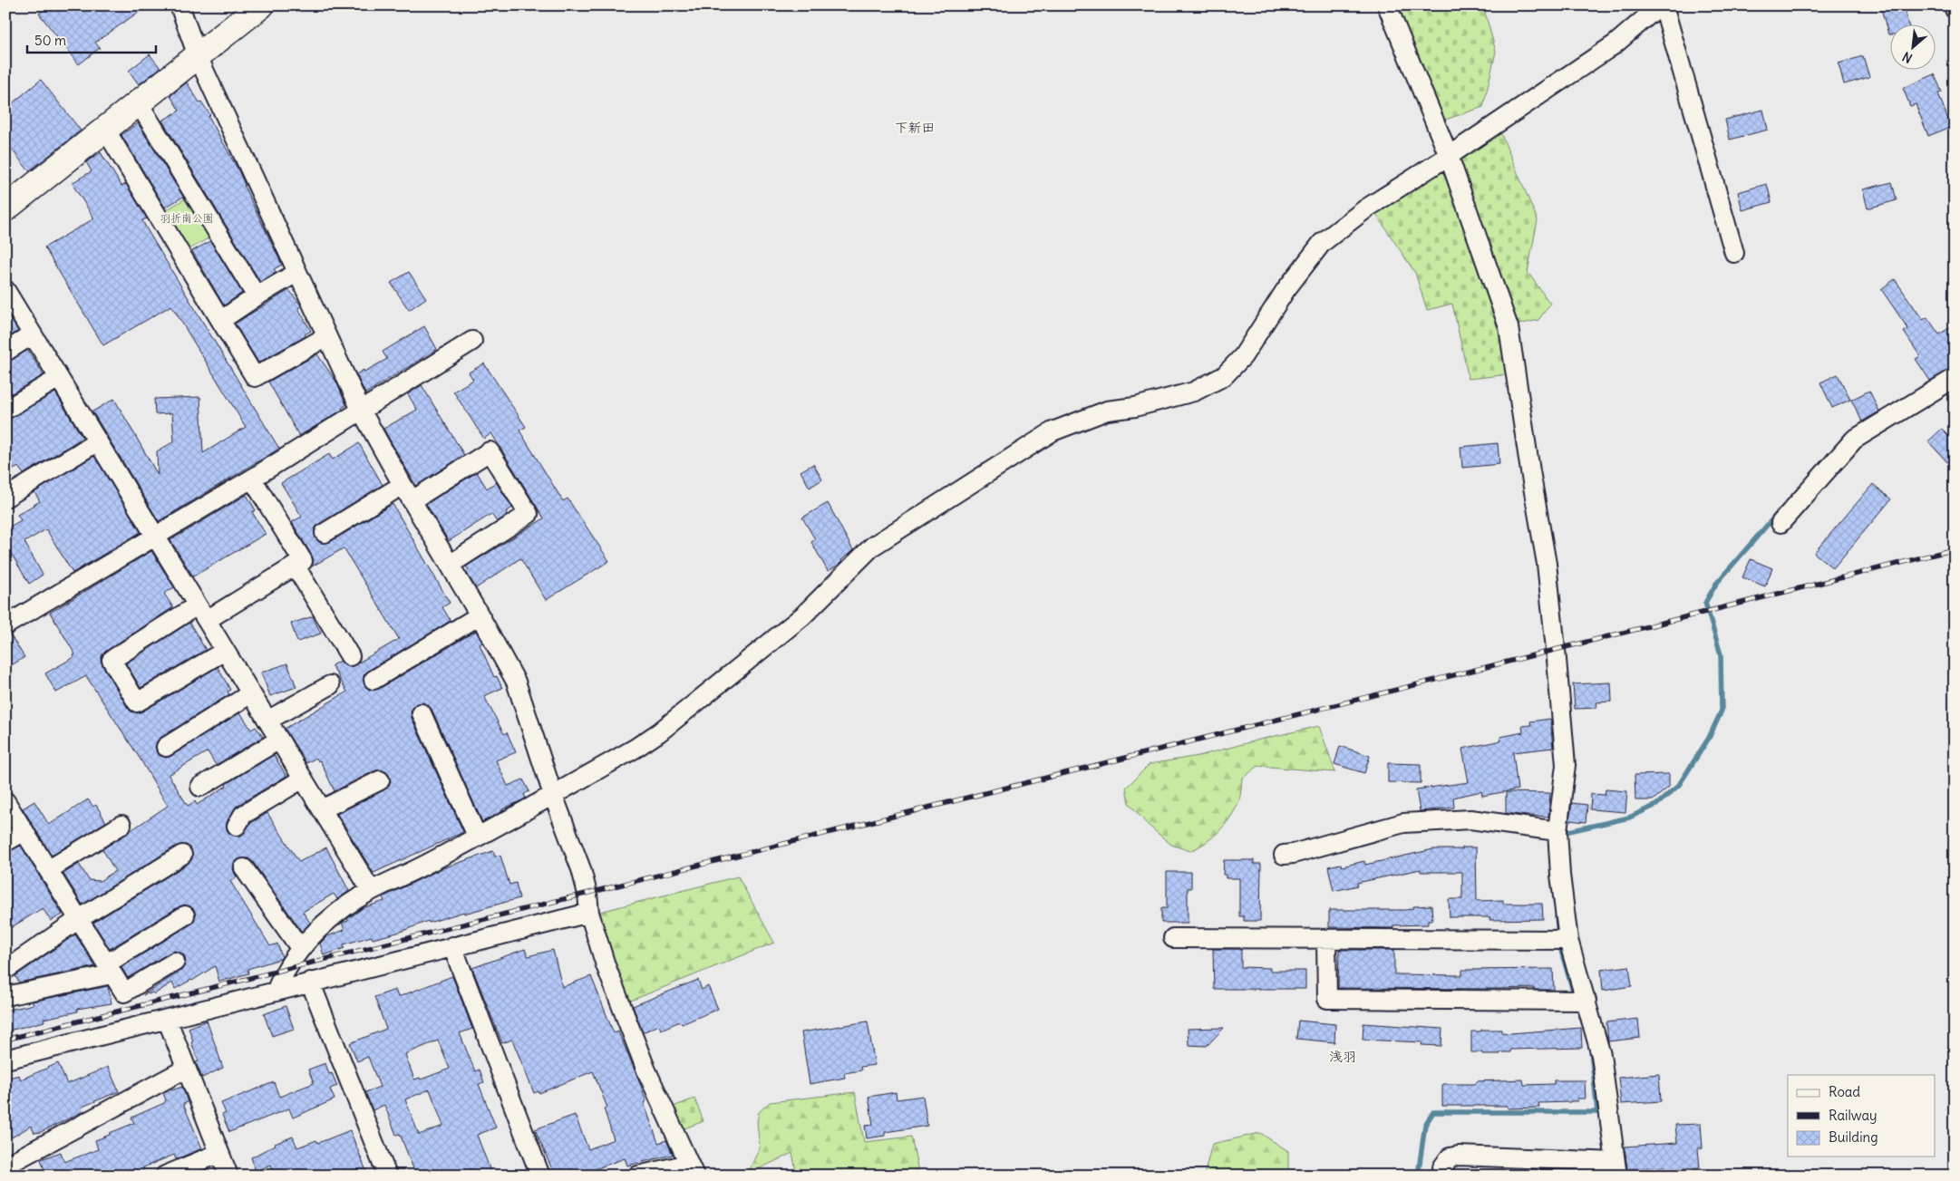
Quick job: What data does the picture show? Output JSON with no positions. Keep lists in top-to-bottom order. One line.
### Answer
{"districts":["下新田","浅羽"],"parks":["羽折南公園"],"legend":["Road","Railway","Building"],"scale_bar":"50 m","north":"bottom left"}
